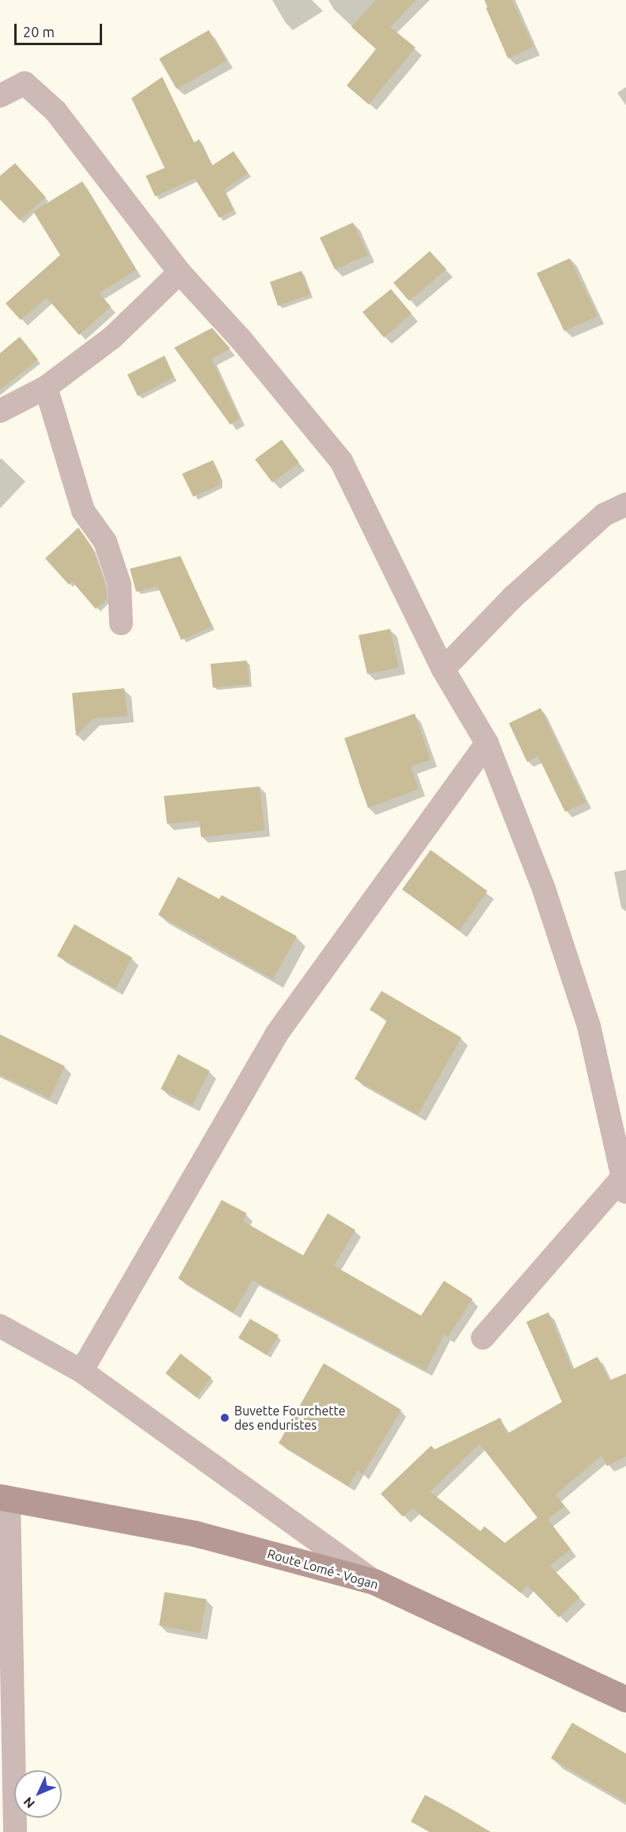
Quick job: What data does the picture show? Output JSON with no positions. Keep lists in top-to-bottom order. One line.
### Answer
{"streets":{"main road":["Route Lomé - Vogan"]},"places":["Buvette Fourchette des enduristes"],"scale_bar":"20 m","north":"bottom left"}
